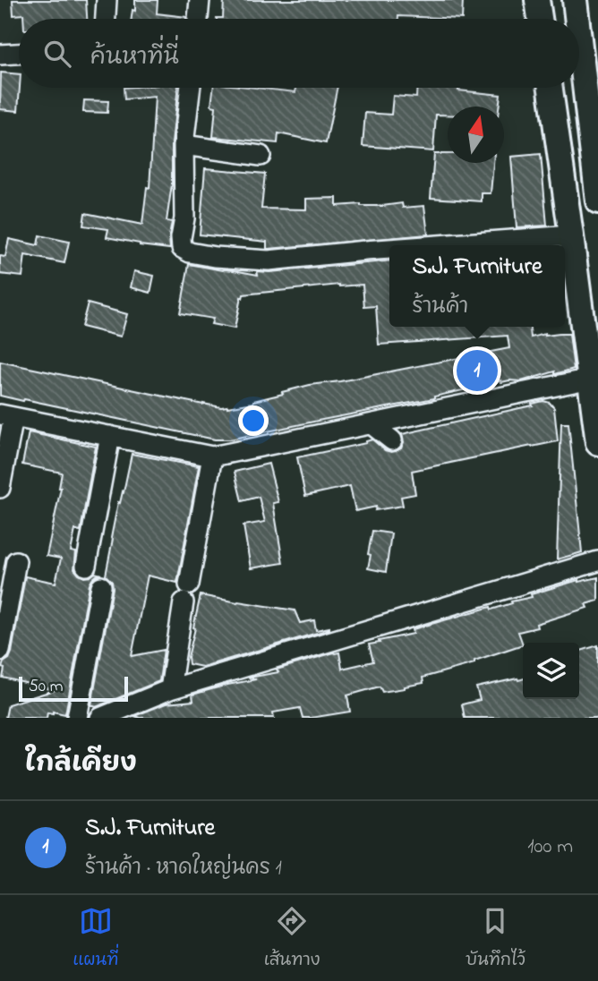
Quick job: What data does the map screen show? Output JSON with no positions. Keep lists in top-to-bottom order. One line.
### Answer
{"scale_bar":"50 m","north":"top","page":{"search":"ค้นหาที่นี่","popup":["S.J. Furniture","ร้านค้า"],"pins":"1","scale":"50 m","heading":"ใกล้เคียง","list":[{"mark":"1","name":"S.J. Furniture","note":"ร้านค้า · หาดใหญ่นคร 1","value":"100 m"}],"nav":["แผนที่","เส้นทาง","บันทึกไว้"]}}
